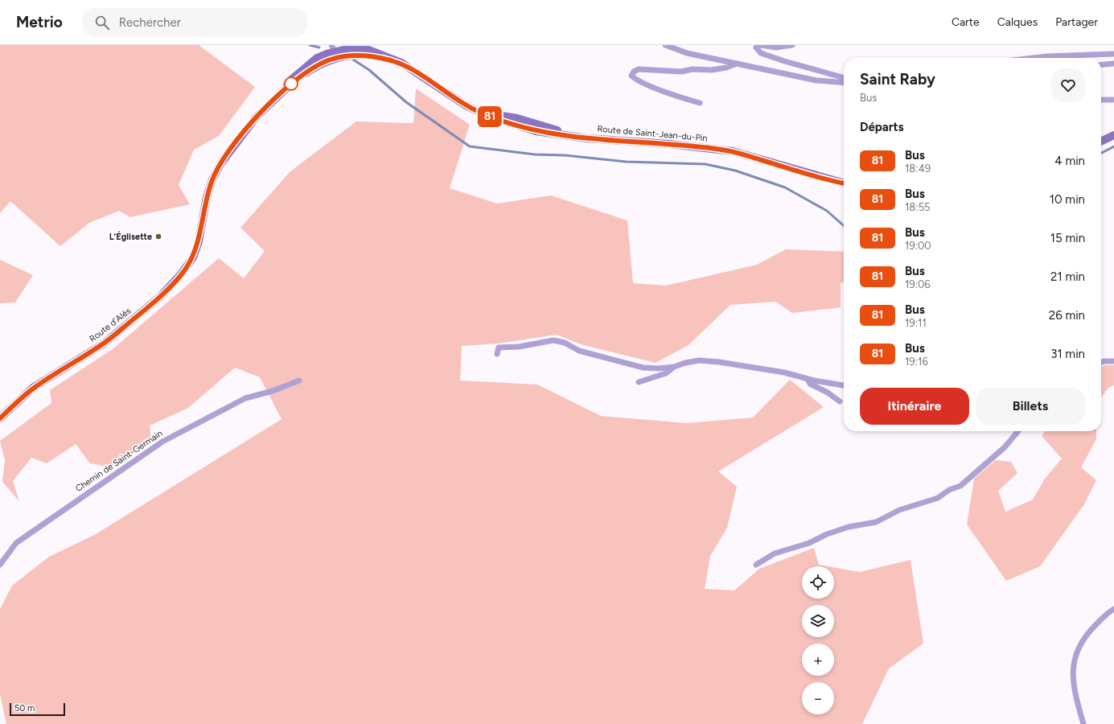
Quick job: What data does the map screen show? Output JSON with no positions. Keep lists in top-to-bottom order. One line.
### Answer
{"streets":{"main road":["Route de Saint-Jean-du-Pin","Route d'Alès"],"street":["Chemin de Saint-Germain"]},"crossings":[["Route de Saint-Jean-du-Pin","Route d'Alès"]],"places":["L'Églisette"],"lines":["bus line 81"],"scale_bar":"50 m","page":{"header":"Metrio","search":"Rechercher","nav":["Carte","Calques","Partager"],"on_map":"81","heading":[["Saint Raby","Bus"],"Départs"],"list":[{"mark":"81","name":"Bus","note":"18:49","value":"4 min"},{"mark":"81","name":"Bus","note":"18:55","value":"10 min"},{"mark":"81","name":"Bus","note":"19:00","value":"15 min"},{"mark":"81","name":"Bus","note":"19:06","value":"21 min"},{"mark":"81","name":"Bus","note":"19:11","value":"26 min"},{"mark":"81","name":"Bus","note":"19:16","value":"31 min"}],"buttons":["Itinéraire","Billets"],"map_buttons":["+","−"],"scale":"50 m"}}
